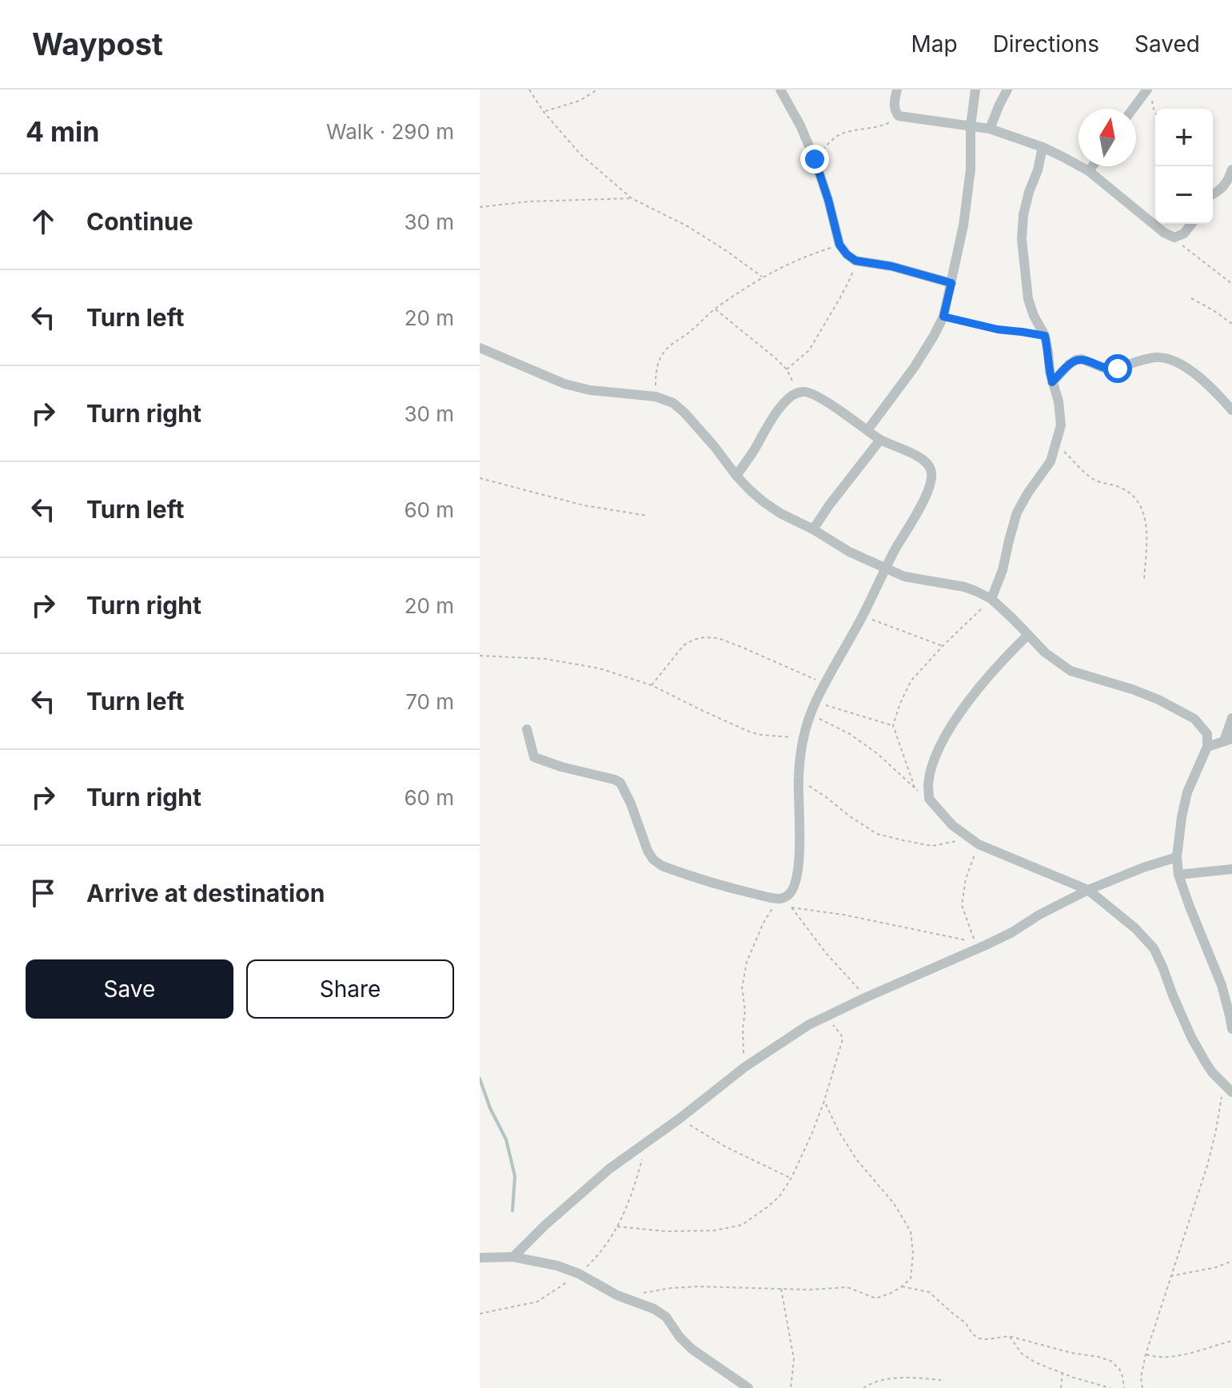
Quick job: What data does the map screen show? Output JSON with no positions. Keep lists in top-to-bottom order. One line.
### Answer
{"north":"top","page":{"header":"Waypost","nav":["Map","Directions","Saved"],"heading":["4 min","Walk · 290 m"],"map_buttons":["+","−"],"list":[["Continue","30 m"],["Turn left","20 m"],["Turn right","30 m"],["Turn left","60 m"],["Turn right","20 m"],["Turn left","70 m"],["Turn right","60 m"],"Arrive at destination"],"buttons":["Save","Share"]}}
